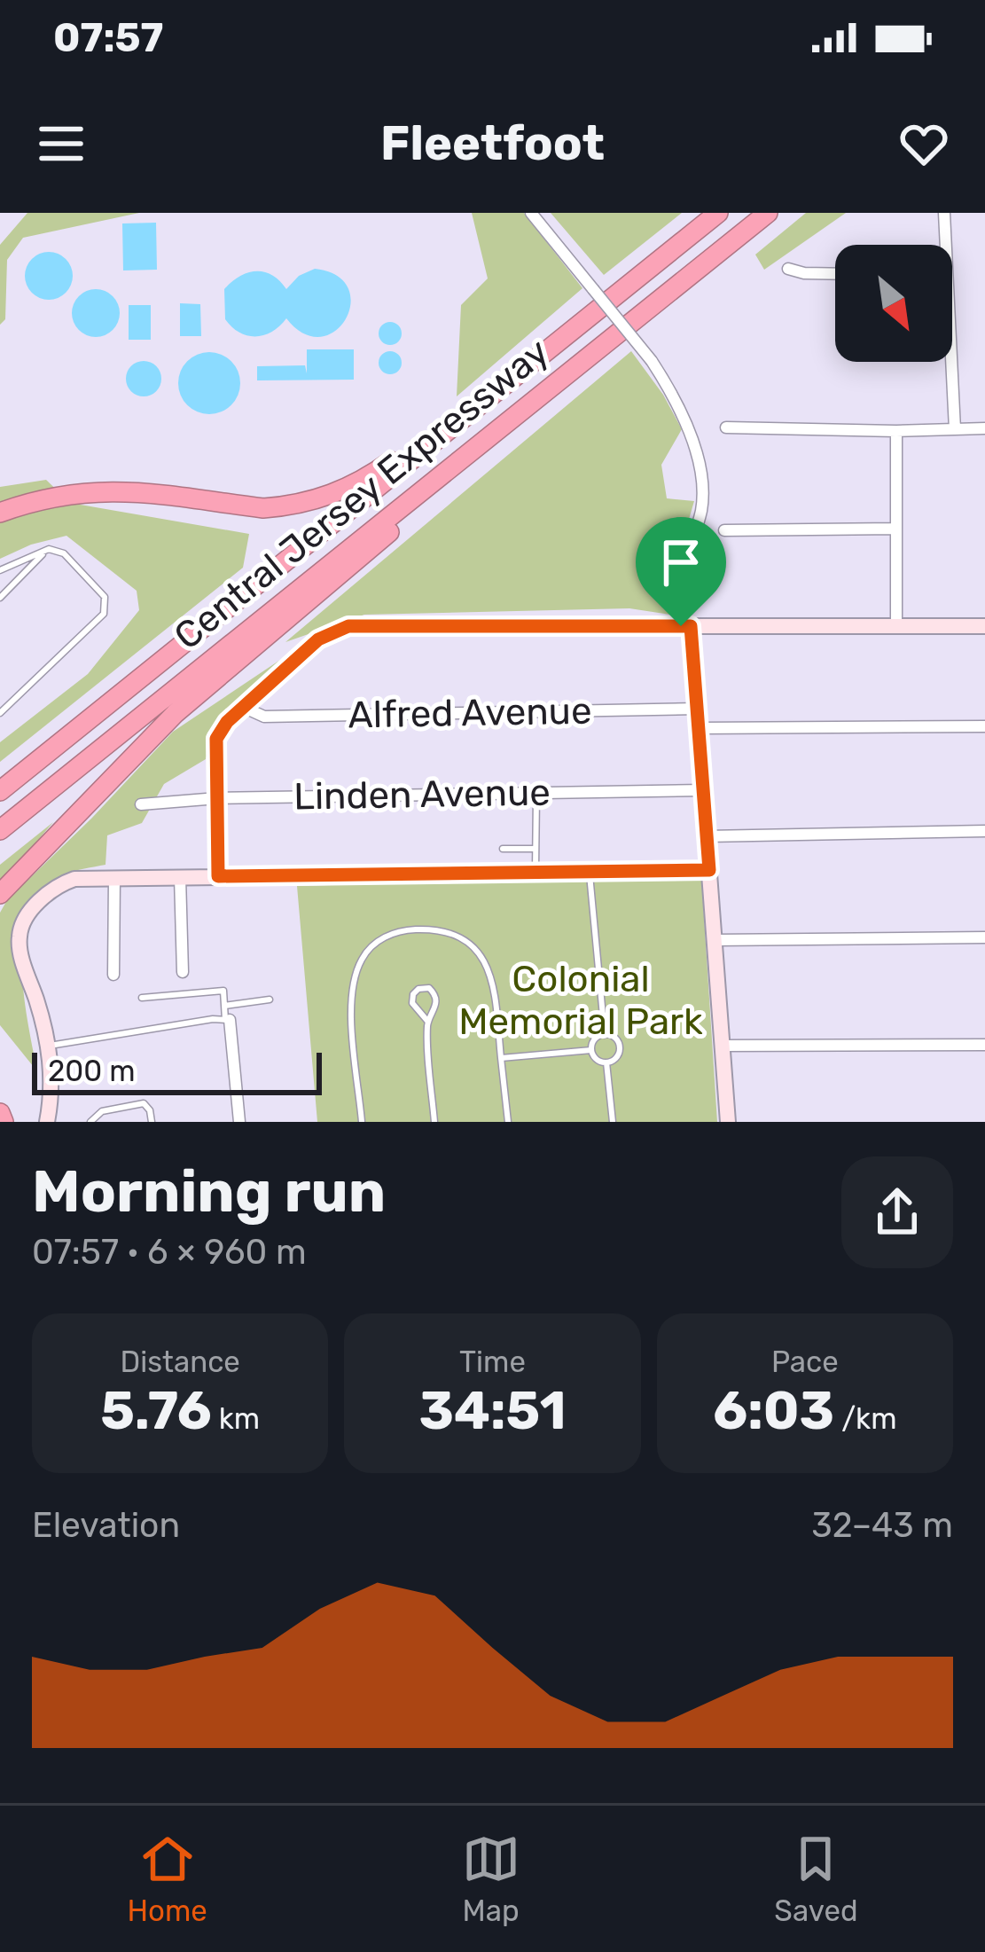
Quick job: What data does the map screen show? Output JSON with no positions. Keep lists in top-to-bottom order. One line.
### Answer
{"streets":{"highway":["Central Jersey Expressway"],"street":["Alfred Avenue","Linden Avenue"]},"parks":["Colonial Memorial Park"],"scale_bar":"200 m","north":"bottom right","page":{"status":"07:57","header":"Fleetfoot","scale":"200 m","heading":["Morning run","07:57 · 6 × 960 m"],"stats":[["Distance","5.76 km"],["Time","34:51"],["Pace","6:03 /km"]],"chart":["Elevation","32–43 m"],"tabs":["Home","Map","Saved"]}}
